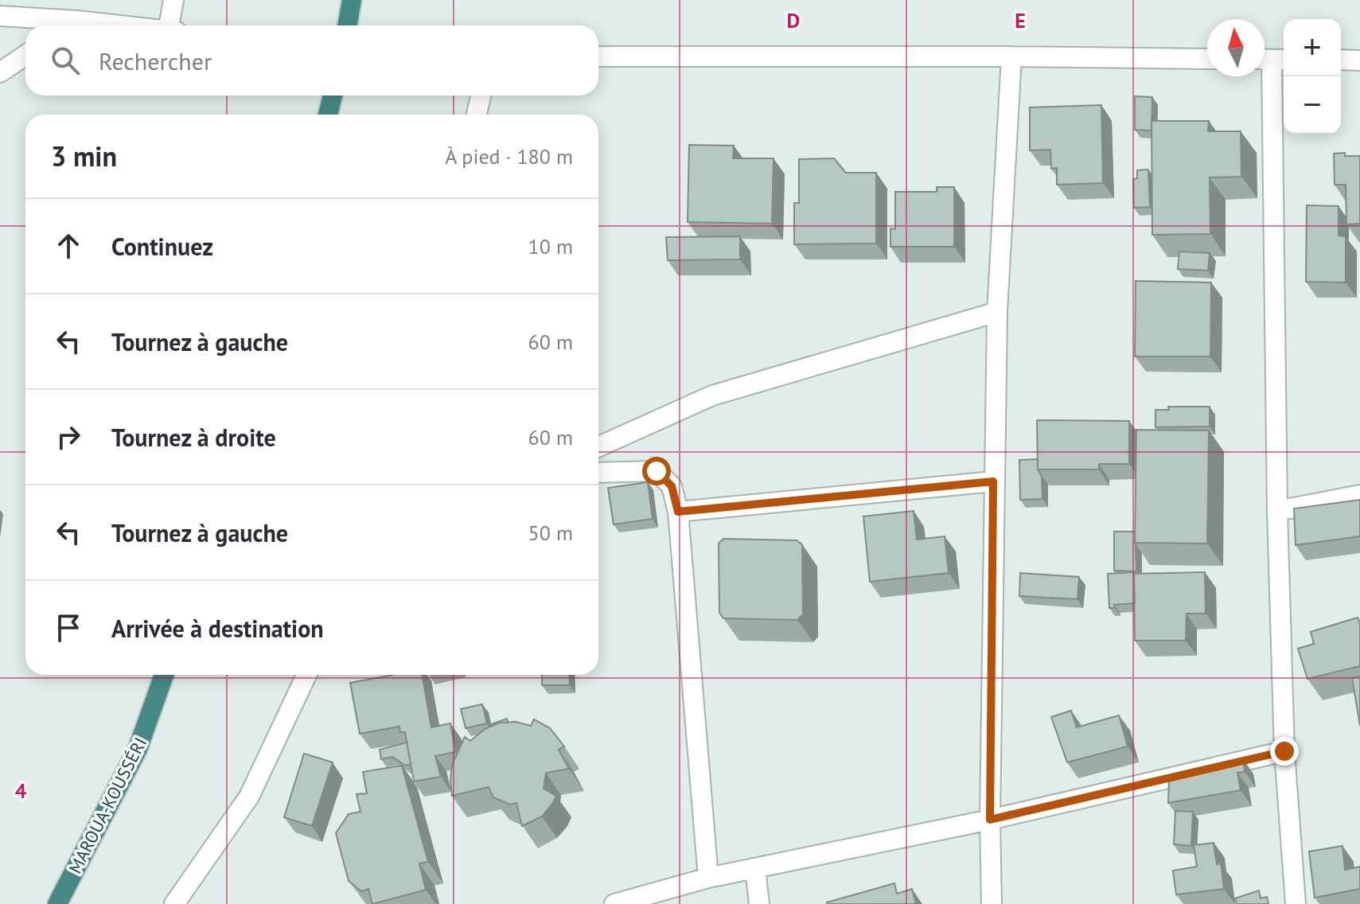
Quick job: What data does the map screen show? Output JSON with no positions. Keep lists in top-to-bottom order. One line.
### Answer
{"streets":{"highway":["MAROUA-KOUSSÉRI"]},"north":"top","page":{"map_buttons":["+","−"],"search":"Rechercher","heading":["3 min","À pied · 180 m"],"list":[["Continuez","10 m"],["Tournez à gauche","60 m"],["Tournez à droite","60 m"],["Tournez à gauche","50 m"],"Arrivée à destination"]},"grid":{"columns":["D","E"],"rows":["4"]}}
